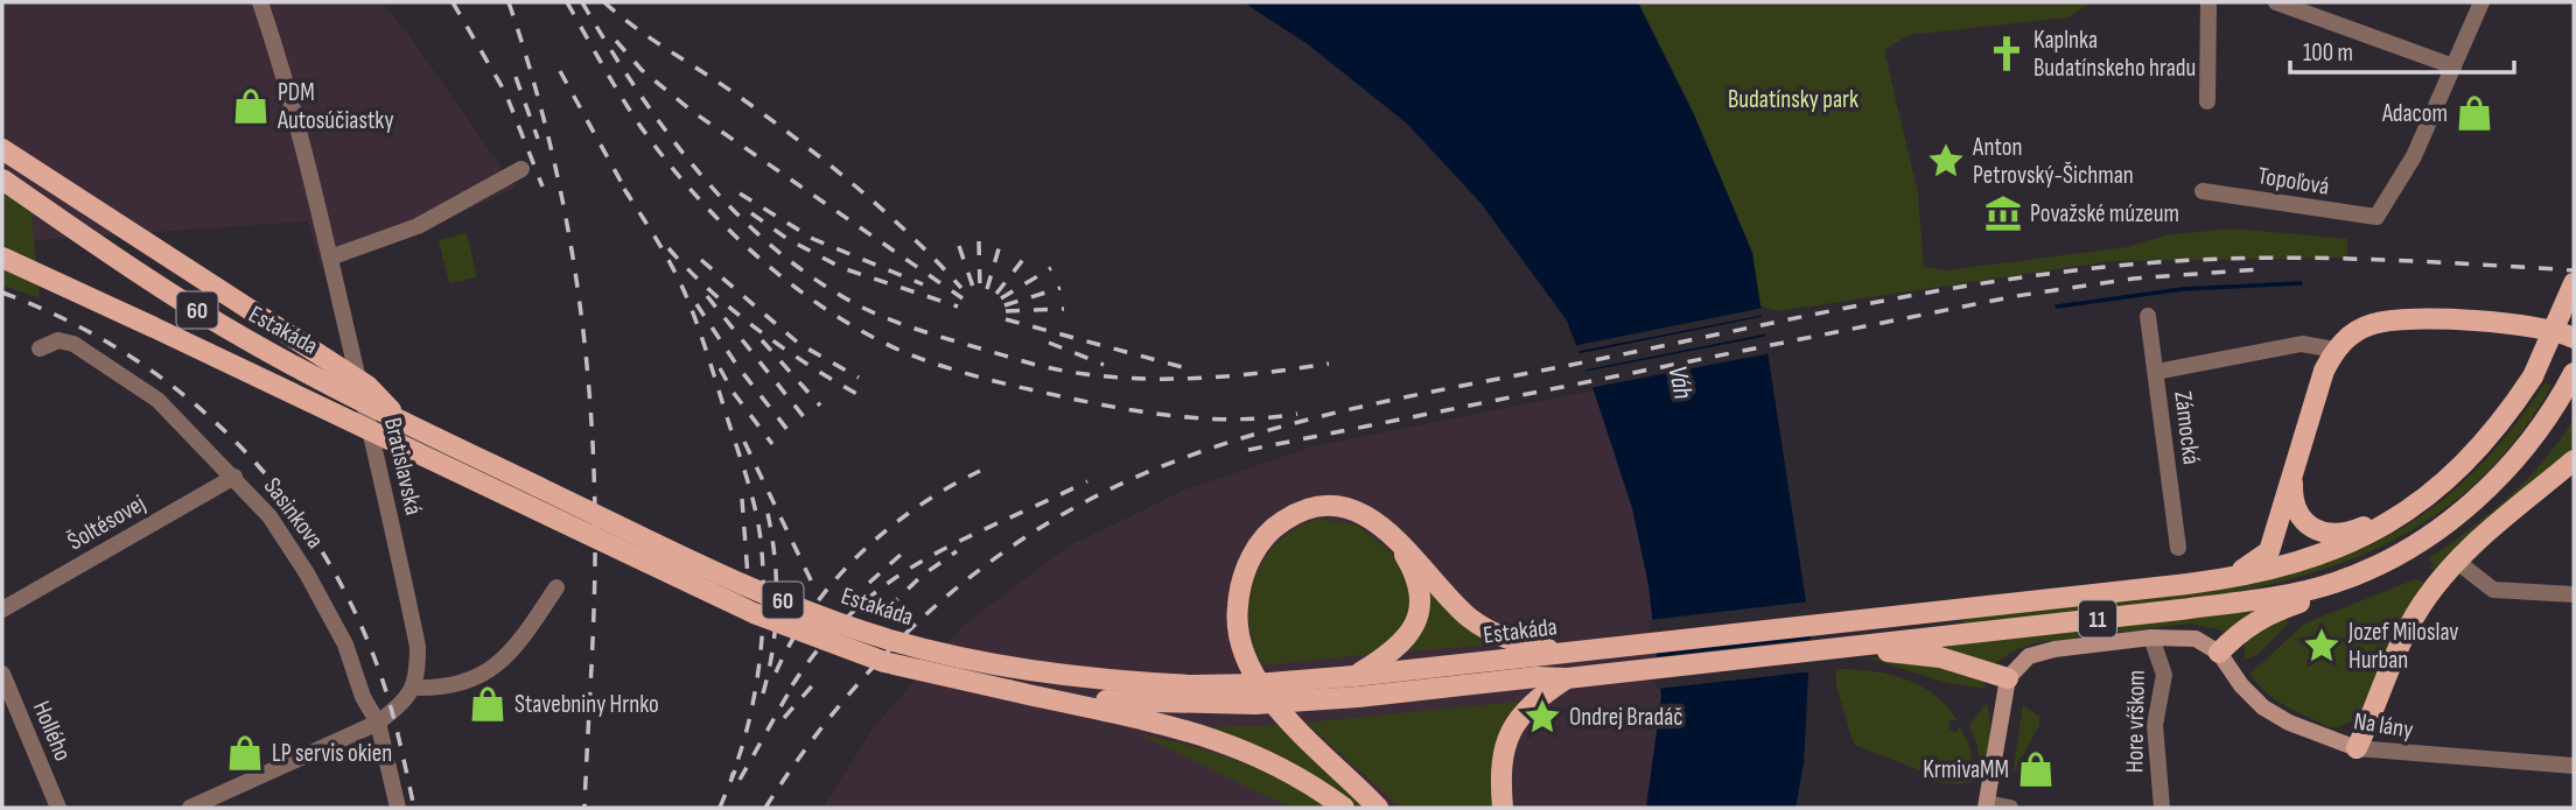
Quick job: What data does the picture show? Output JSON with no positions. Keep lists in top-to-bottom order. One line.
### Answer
{"streets":{"main road":["60","Estakáda","11","Na lány"],"street":["Topoľová","Zámocká","Bratislavská","Sasinkova","Šoltésovej","Hore vŕškom","Hollého"]},"crossings":[["Estakáda","11"],["Sasinkova","Šoltésovej"]],"water":["Váh"],"parks":["Budatínsky park"],"places":{"church":["Kaplnka Budatínskeho hradu"],"shop":["PDM Autosúčiastky","Adacom","Stavebniny Hrnko","LP servis okien","KrmivaMM"],"place":["Anton Petrovský-Šichman","Jozef Miloslav Hurban","Ondrej Bradáč"],"museum":["Považské múzeum"]},"scale_bar":"100 m"}
